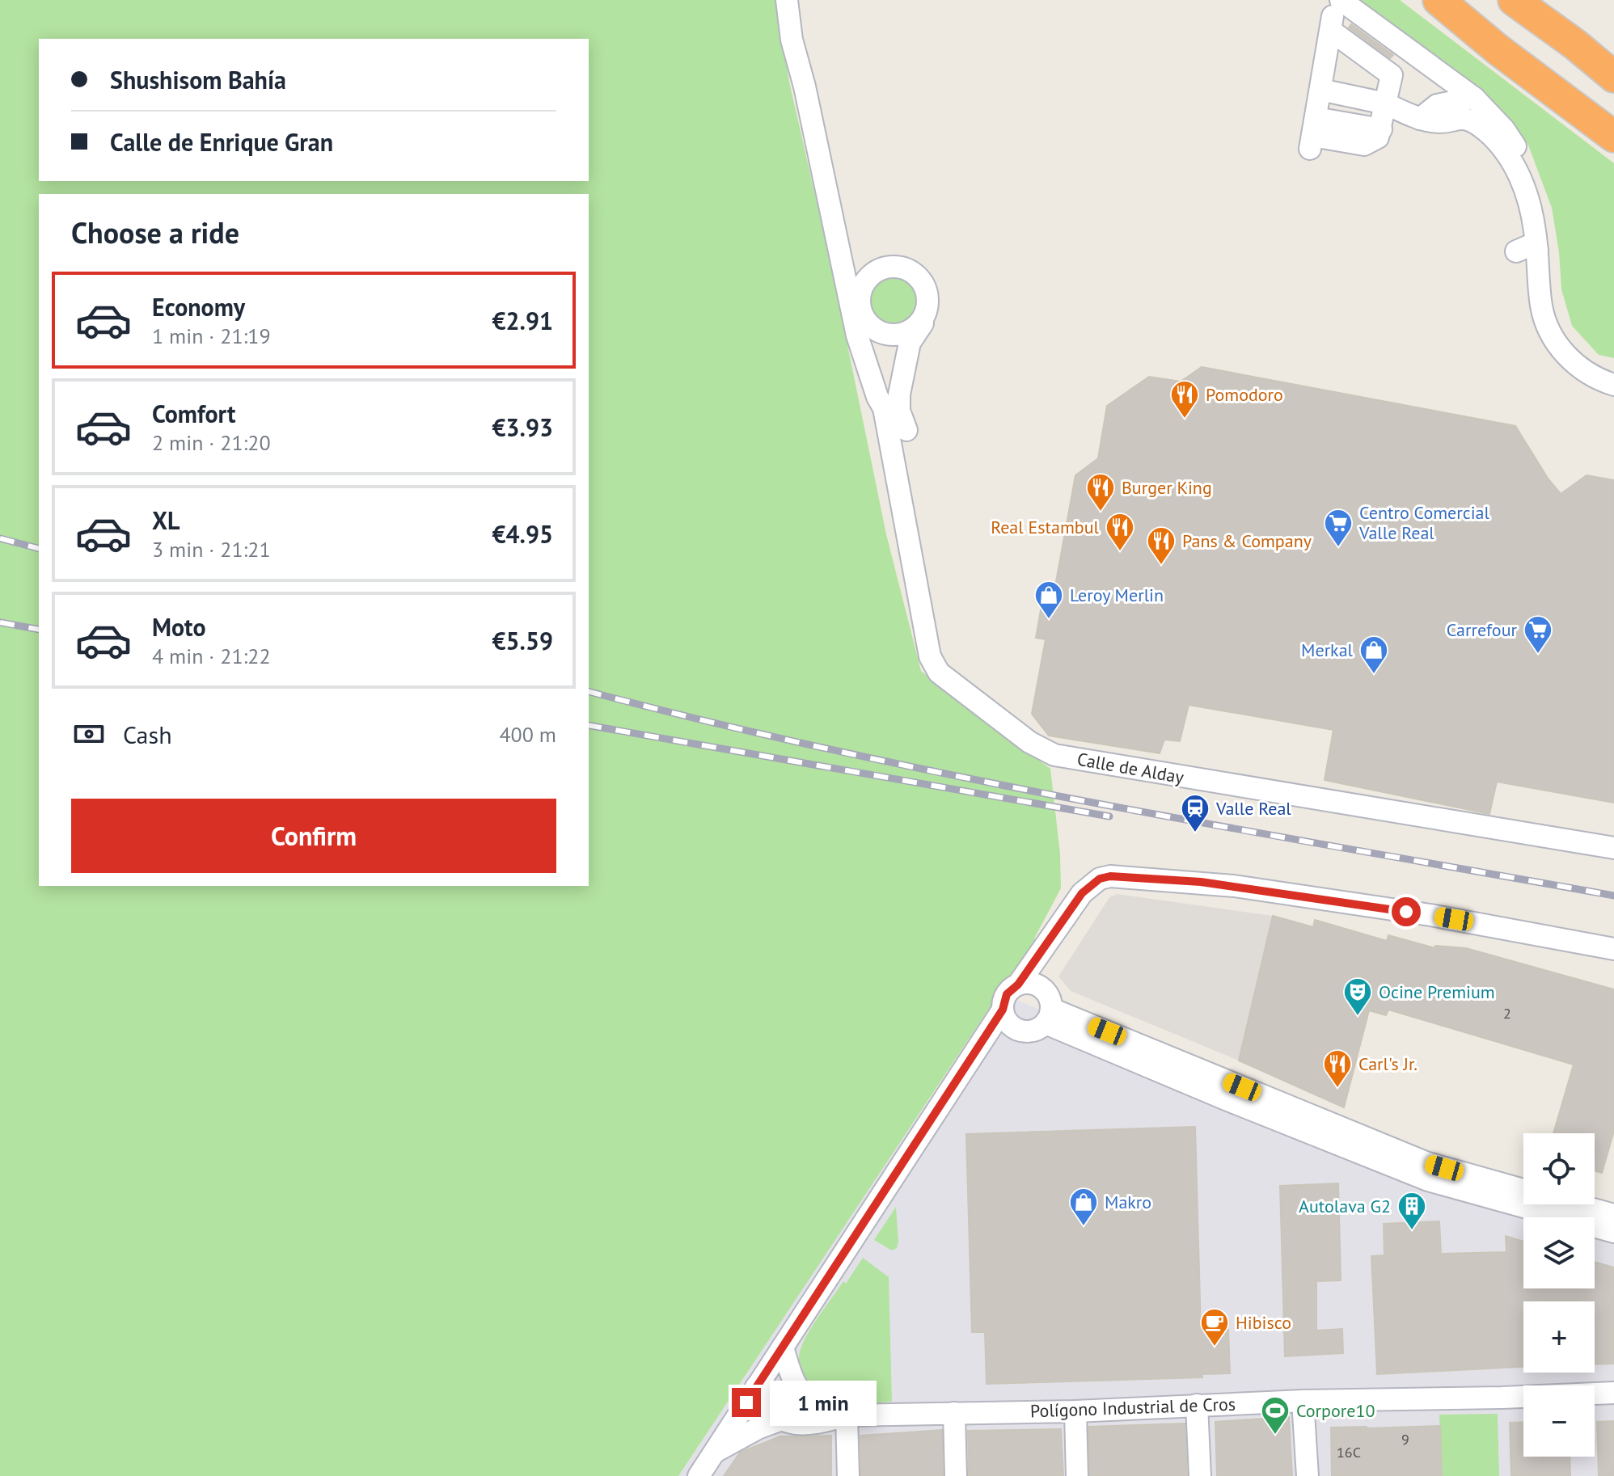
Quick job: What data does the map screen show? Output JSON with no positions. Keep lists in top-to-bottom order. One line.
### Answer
{"streets":{"street":["Calle de Alday","Polígono Industrial de Cros"]},"places":{"restaurant":["Pomodoro","Burger King","Real Estambul","Pans & Company","Carl's Jr."],"supermarket":["Centro Comercial Valle Real","Carrefour"],"shop":["Leroy Merlin","Merkal","Makro"],"station":["Valle Real"],"theatre":["Ocine Premium"],"building":["Autolava G2"],"cafe":["Hibisco"],"sports":["Corpore10"]},"house_numbers":["2","9","16C"],"page":{"banner":["Shushisom Bahía","Calle de Enrique Gran"],"heading":"Choose a ride","list":[{"name":"Economy","note":"1 min · 21:19","value":"€2.91"},{"name":"Comfort","note":"2 min · 21:20","value":"€3.93"},{"name":"XL","note":"3 min · 21:21","value":"€4.95"},{"name":"Moto","note":"4 min · 21:22","value":"€5.59"}],"pay":["Cash","400 m"],"buttons":"Confirm","map_buttons":["+","−"],"bubble":"1 min"}}
